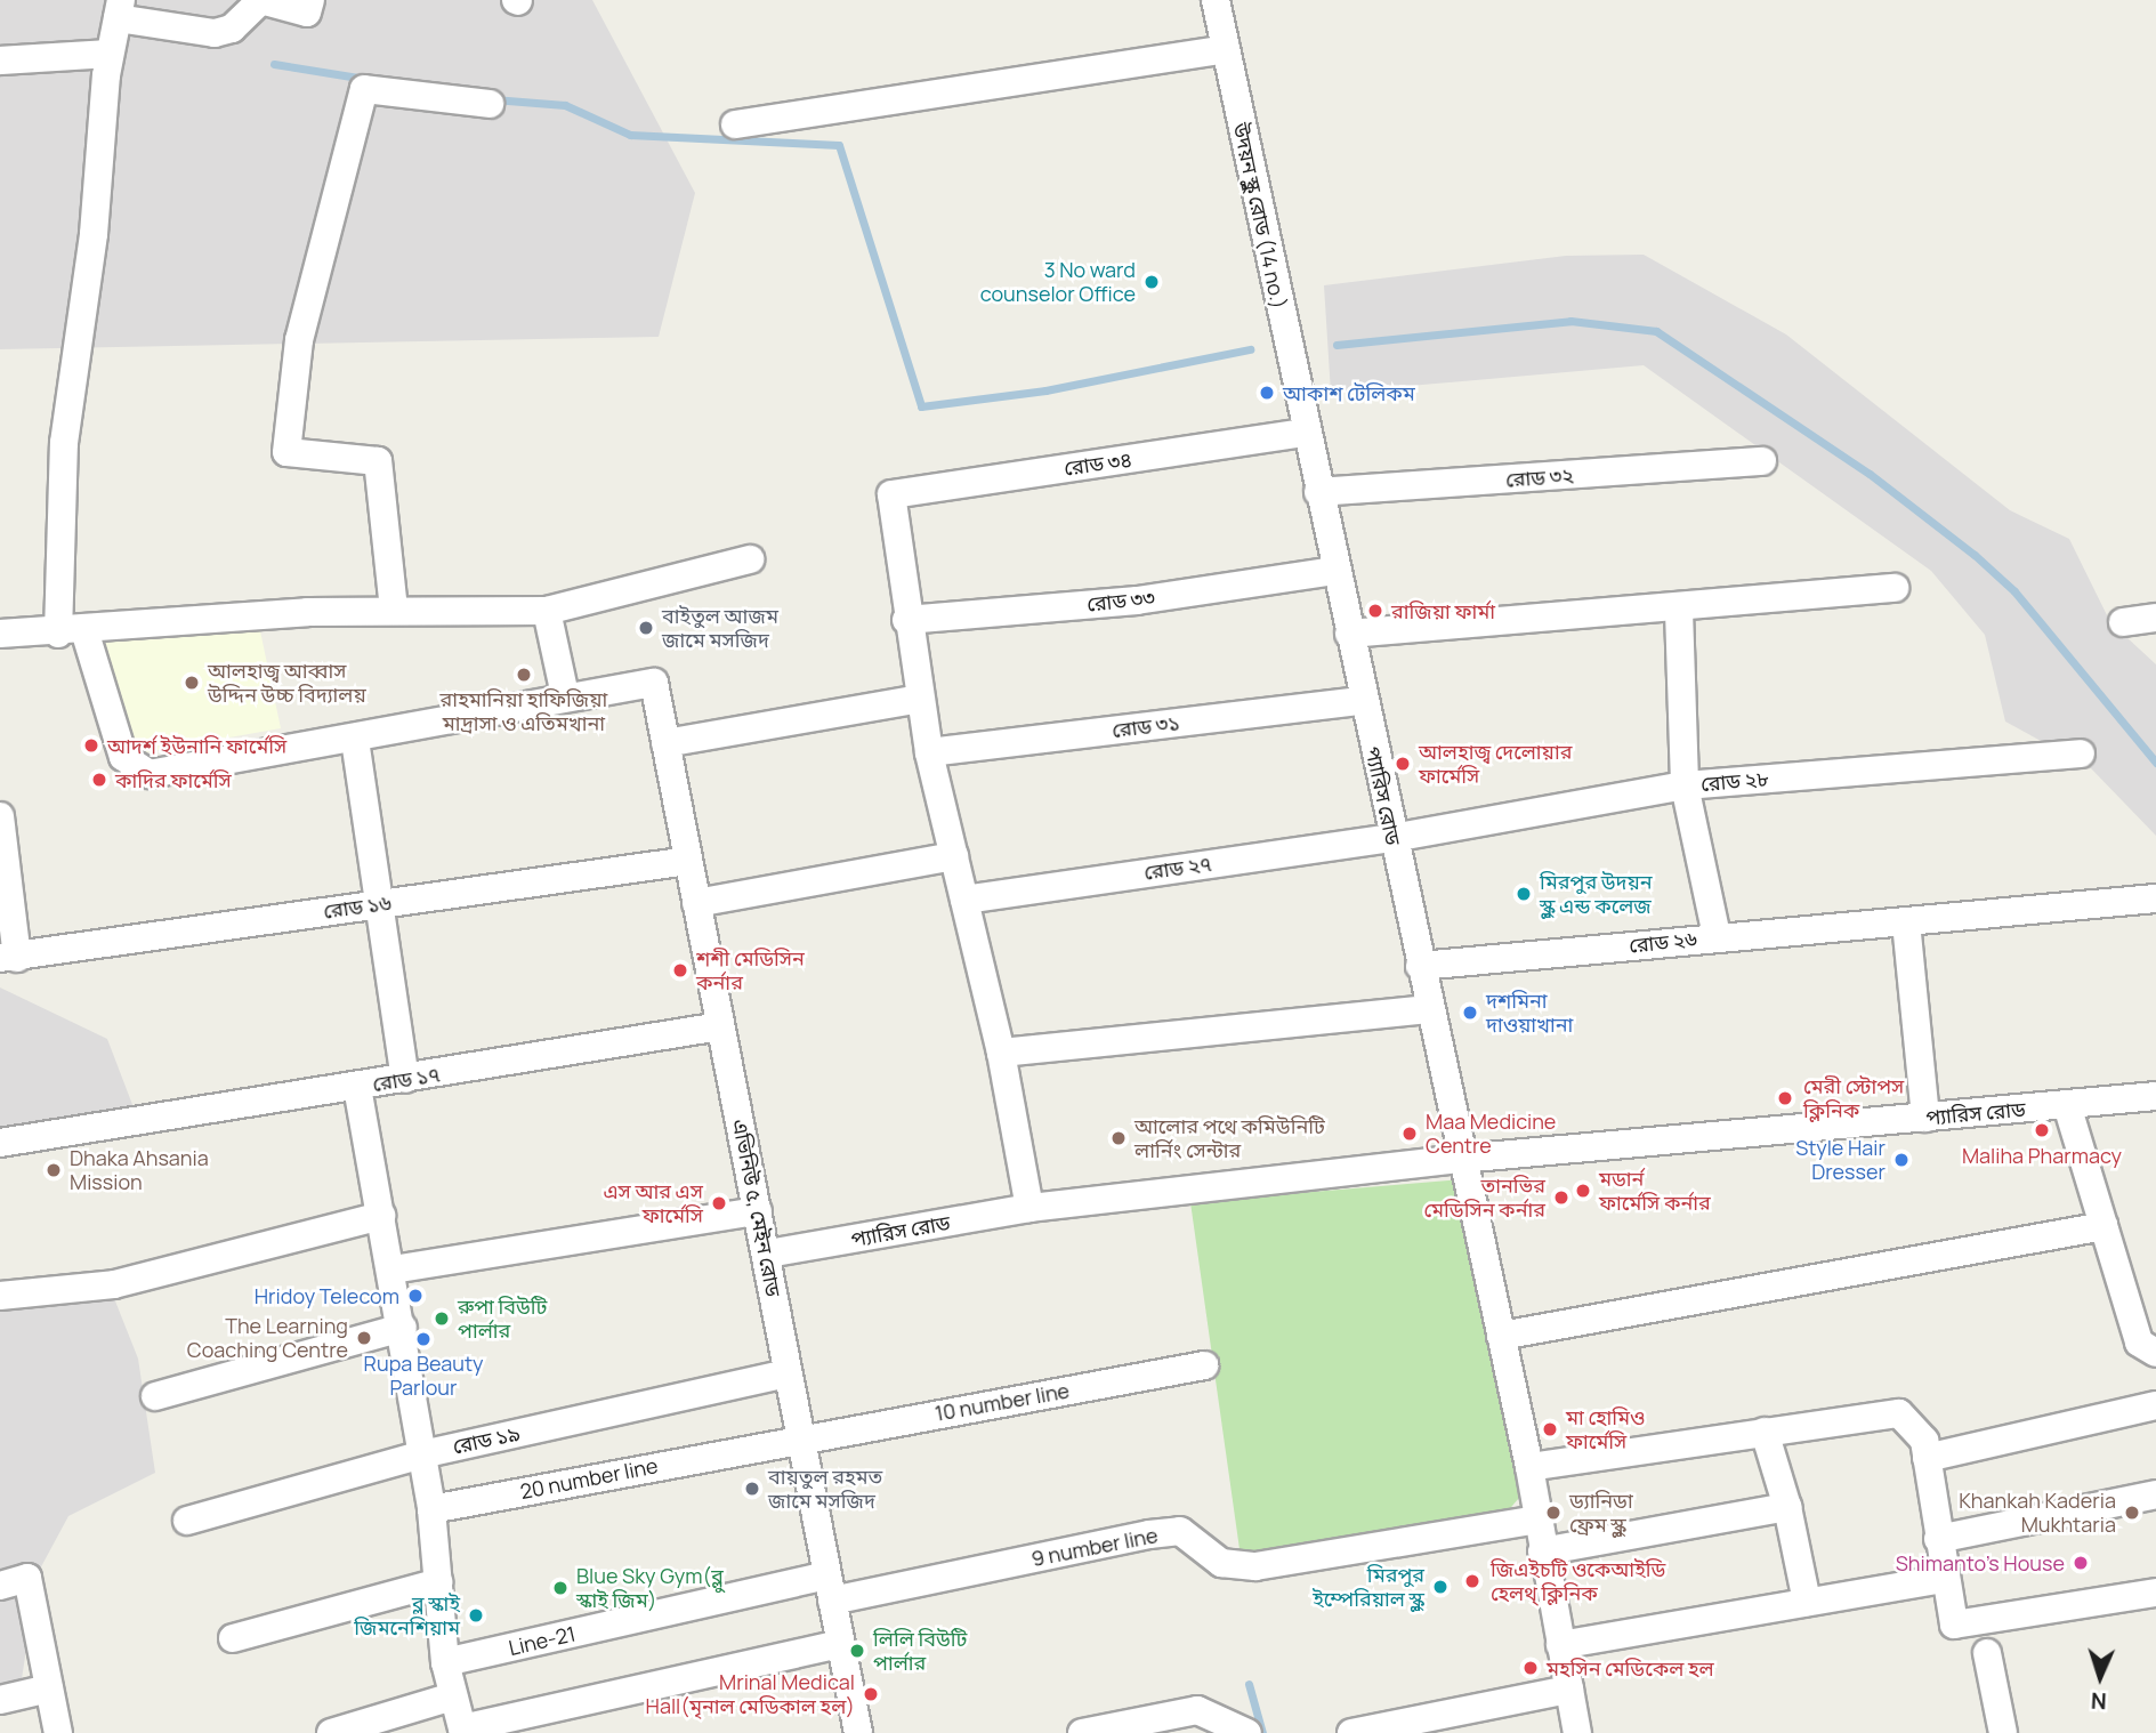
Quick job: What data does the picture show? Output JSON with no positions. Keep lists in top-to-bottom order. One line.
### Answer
{"streets":{"street":["উদয়ন স্কুল রোড (14 no.)","রোড ৩৪","রোড ৩২","রোড ৩৩","রোড ৩১","রোড ২৮","প্যারিস রোড","রোড ২৭","রোড ১৬","রোড ২৬","রোড ১৭","এভিনিউ ৫, মেইন রোড","10 number line","রোড ১৯","20 number line","9 number line","Line-21"]},"crossings":[["উদয়ন স্কুল রোড (14 no.)","রোড ৩৪"],["উদয়ন স্কুল রোড (14 no.)","প্যারিস রোড"],["রোড ৩৪","রোড ৩৩"],["রোড ৩৪","প্যারিস রোড"],["রোড ৩২","প্যারিস রোড"],["রোড ৩৩","প্যারিস রোড"],["রোড ৩১","প্যারিস রোড"],["রোড ২৮","প্যারিস রোড"],["রোড ২৮","রোড ২৭"],["প্যারিস রোড","রোড ২৭"],["প্যারিস রোড","রোড ২৬"],["প্যারিস রোড","এভিনিউ ৫, মেইন রোড"],["প্যারিস রোড","9 number line"],["রোড ১৬","এভিনিউ ৫, মেইন রোড"],["রোড ১৭","এভিনিউ ৫, মেইন রোড"],["এভিনিউ ৫, মেইন রোড","10 number line"],["এভিনিউ ৫, মেইন রোড","রোড ১৯"],["এভিনিউ ৫, মেইন রোড","20 number line"],["এভিনিউ ৫, মেইন রোড","9 number line"],["এভিনিউ ৫, মেইন রোড","Line-21"],["10 number line","20 number line"],["9 number line","Line-21"]],"places":["3 No ward counselor Office","আকাশ টেলিকম","রাজিয়া ফার্মা","বাইতুল আজম জামে মসজিদ","রাহমানিয়া হাফিজিয়া মাদ্রাসা ও এতিমখানা","আলহাজ্ব আব্বাস উদ্দিন উচ্চ বিদ্যালয়","আদর্শ ইউনানি ফার্মেসি","আলহাজ্ব দেলোয়ার ফার্মেসি","কাদির ফার্মেসি","মিরপুর উদয়ন স্কুল এন্ড কলেজ","শশী মেডিসিন কর্নার","দশমিনা দাওয়াখানা","মেরী স্টোপস ক্লিনিক","Maliha Pharmacy","Maa Medicine Centre","আলোর পথে কমিউনিটি লার্নিং সেন্টার","Style Hair Dresser","Dhaka Ahsania Mission","মডার্ন ফার্মেসি কর্নার","তানভির মেডিসিন কর্নার","এস আর এস ফার্মেসি","Hridoy Telecom","রুপা বিউটি পার্লার","The Learning Coaching Centre","Rupa Beauty Parlour","মা হোমিও ফার্মেসি","বায়তুল রহমত জামে মসজিদ","ড্যানিডা ফ্রেম স্কুল","Khankah Kaderia Mukhtaria","Shimanto's House","জিএইচটি ওকেআইডি হেলথ্ ক্লিনিক","মিরপুর ইম্পেরিয়াল স্কুল","Blue Sky Gym(ব্লু স্কাই জিম)","ব্লু স্কাই জিমনেশিয়াম","লিলি বিউটি পার্লার","মহসিন মেডিকেল হল","Mrinal Medical Hall(মৃনাল মেডিকাল হল)"],"north":"bottom"}
